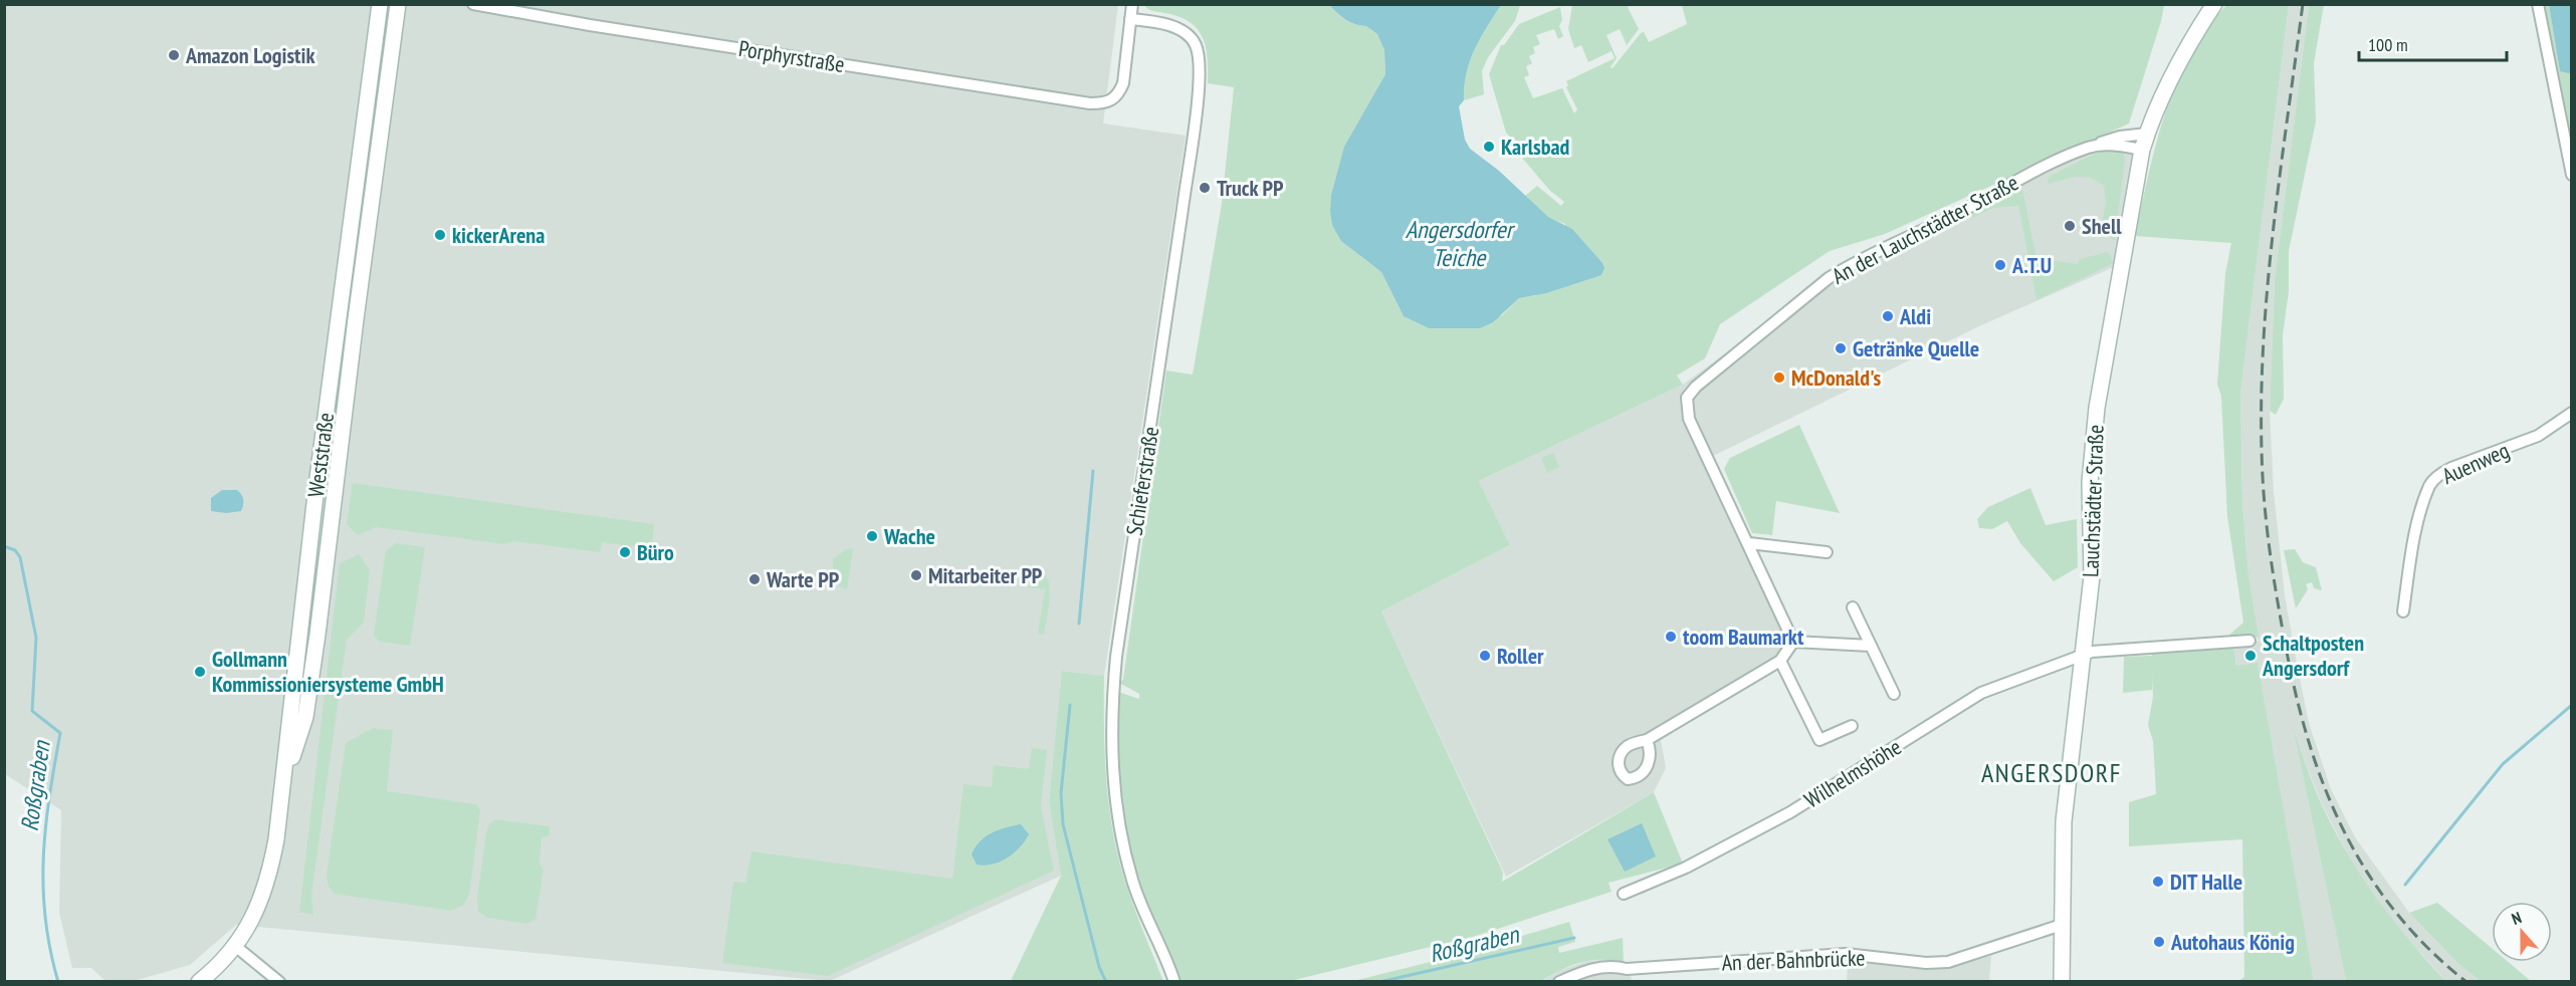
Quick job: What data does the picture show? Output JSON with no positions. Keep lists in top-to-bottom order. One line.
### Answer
{"streets":{"main road":["Weststraße","Lauchstädter Straße"],"street":["Porphyrstraße","An der Lauchstädter Straße","Auenweg","Schieferstraße","Wilhelmshöhe","An der Bahnbrücke"]},"crossings":[["Porphyrstraße","Schieferstraße"],["An der Lauchstädter Straße","Lauchstädter Straße"],["Lauchstädter Straße","Wilhelmshöhe"],["Lauchstädter Straße","An der Bahnbrücke"]],"districts":["ANGERSDORF"],"water":["Angersdorfer Teiche","Roßgraben"],"places":["Amazon Logistik","Karlsbad","Truck PP","Shell","kickerArena","A.T.U","Aldi","Getränke Quelle","McDonald's","Wache","Büro","Mitarbeiter PP","Warte PP","toom Baumarkt","Roller","Schaltposten Angersdorf","Gollmann Kommissioniersysteme GmbH","DIT Halle","Autohaus König"],"scale_bar":"100 m","north":"top"}
